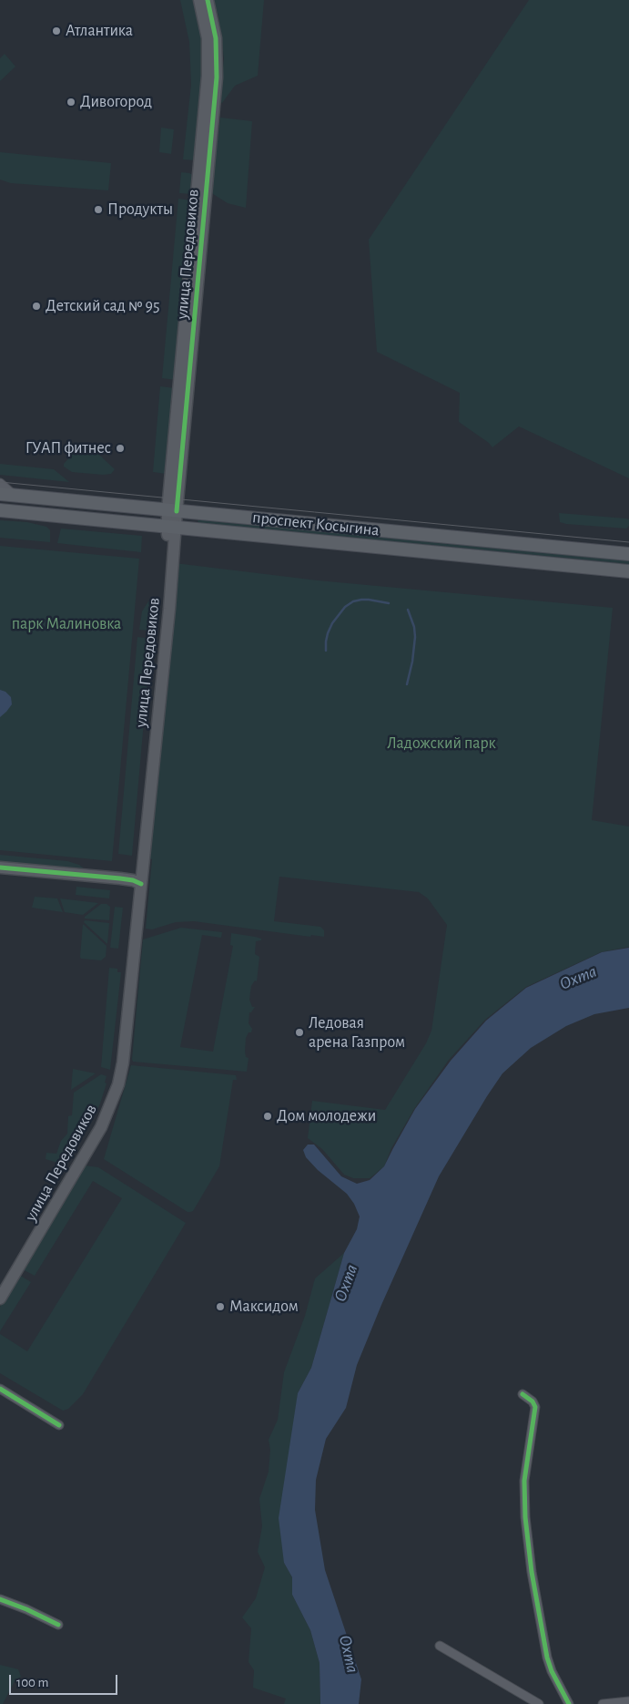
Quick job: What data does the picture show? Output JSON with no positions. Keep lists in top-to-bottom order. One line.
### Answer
{"streets":{"main road":["проспект Косыгина"],"street":["улица Передовиков"]},"crossings":[["улица Передовиков","проспект Косыгина"]],"water":["Охта"],"parks":["парк Малиновка","Ладожский парк"],"places":["Атлантика","Дивогород","Продукты","Детский сад № 95","ГУАП фитнес","Ледовая арена Газпром","Дом молодежи","Максидом"],"scale_bar":"100 m"}
